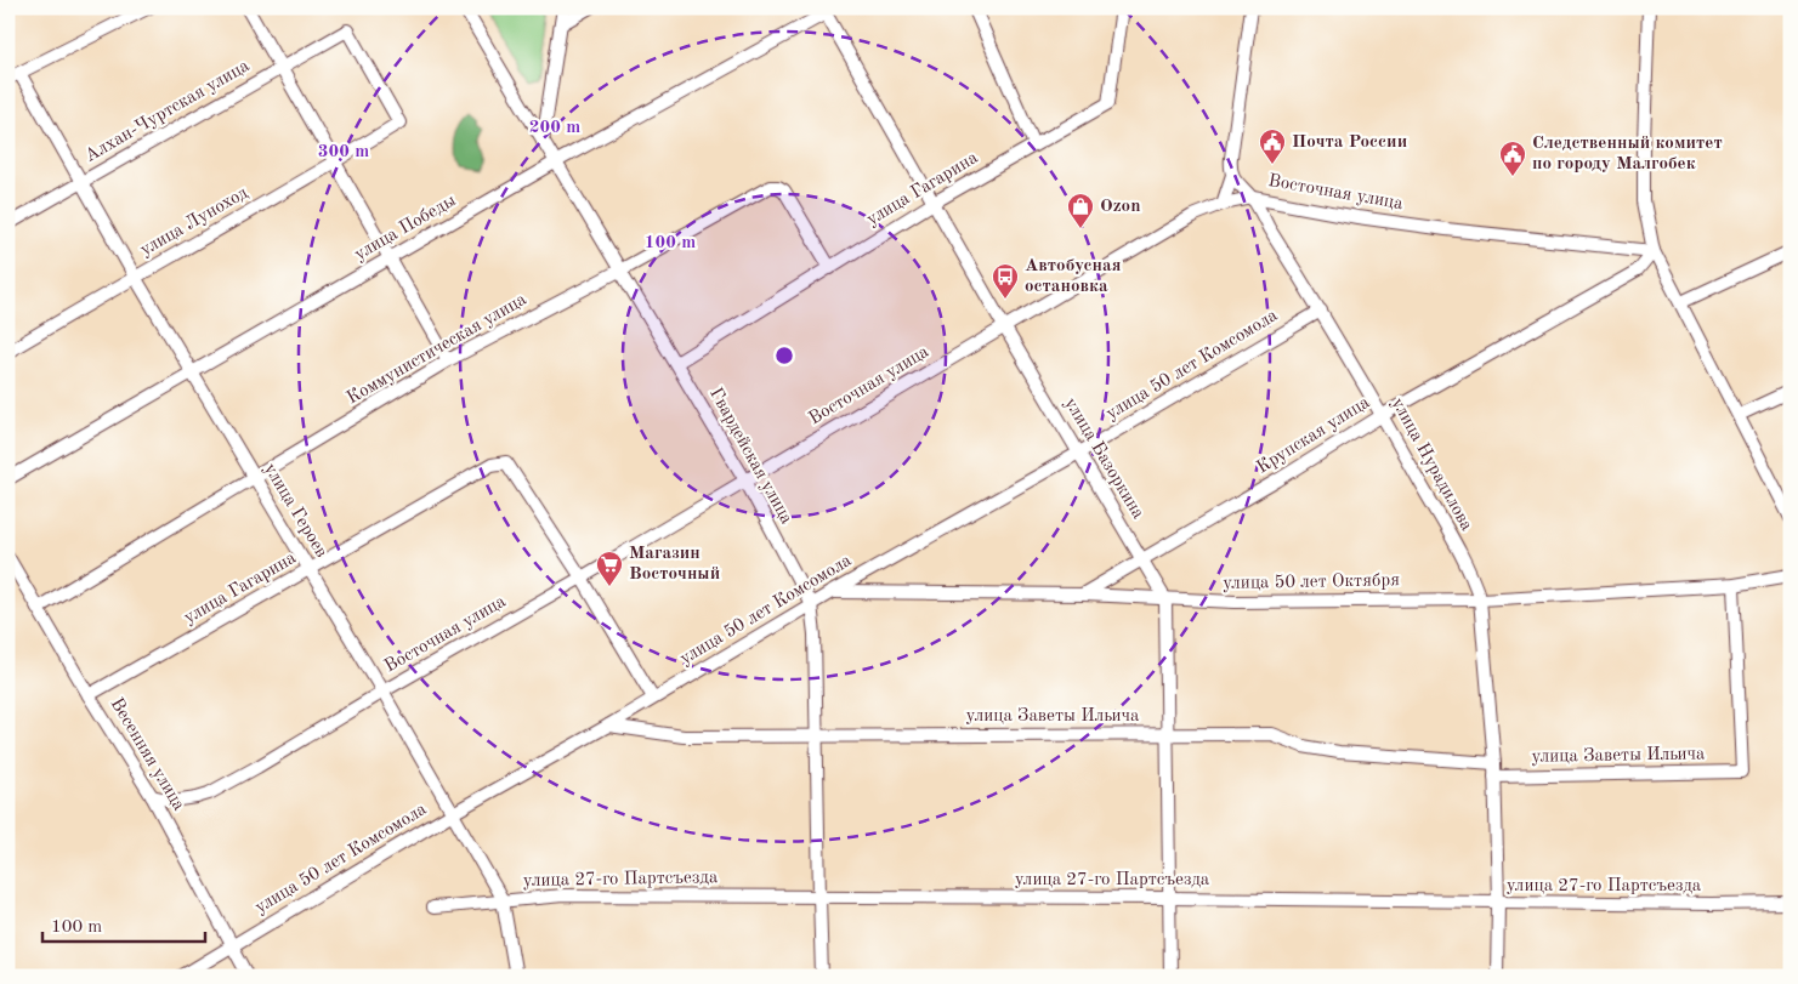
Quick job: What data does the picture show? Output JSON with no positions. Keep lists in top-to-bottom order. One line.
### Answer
{"streets":{"street":["Алхан-Чуртская улица","улица Гагарина","Восточная улица","улица Луноход","улица Победы","Коммунистическая улица","улица 50 лет Комсомола","Крупская улица","Гвардейская улица","улица Базоркина","улица Нурадилова","улица Героев","улица 50 лет Октября","улица Заветы Ильича","Весенняя улица","улица 27-го Партсъезда"]},"crossings":[["Алхан-Чуртская улица","улица Луноход"],["Алхан-Чуртская улица","улица Героев"],["улица Гагарина","Восточная улица"],["улица Гагарина","Коммунистическая улица"],["улица Гагарина","Гвардейская улица"],["улица Гагарина","улица Базоркина"],["улица Гагарина","улица Героев"],["улица Гагарина","Весенняя улица"],["Восточная улица","Крупская улица"],["Восточная улица","Гвардейская улица"],["Восточная улица","улица Базоркина"],["Восточная улица","улица Нурадилова"],["Восточная улица","улица Героев"],["Восточная улица","Весенняя улица"],["улица Луноход","улица Героев"],["улица Победы","Гвардейская улица"],["улица Победы","улица Базоркина"],["улица Победы","улица Героев"],["Коммунистическая улица","Гвардейская улица"],["Коммунистическая улица","улица Героев"],["Коммунистическая улица","Весенняя улица"],["улица 50 лет Комсомола","Гвардейская улица"],["улица 50 лет Комсомола","улица Базоркина"],["улица 50 лет Комсомола","улица Нурадилова"],["улица 50 лет Комсомола","улица Героев"],["улица 50 лет Комсомола","улица 50 лет Октября"],["улица 50 лет Комсомола","улица Заветы Ильича"],["улица 50 лет Комсомола","Весенняя улица"],["Крупская улица","улица Базоркина"],["Крупская улица","улица Нурадилова"],["Крупская улица","улица 50 лет Октября"],["Гвардейская улица","улица Заветы Ильича"],["Гвардейская улица","улица 27-го Партсъезда"],["улица Базоркина","улица 50 лет Октября"],["улица Базоркина","улица Заветы Ильича"],["улица Базоркина","улица 27-го Партсъезда"],["улица Нурадилова","улица 50 лет Октября"],["улица Нурадилова","улица Заветы Ильича"],["улица Нурадилова","улица 27-го Партсъезда"],["улица Героев","улица 27-го Партсъезда"],["улица 50 лет Октября","улица Заветы Ильича"]],"places":{"public building":["Почта России","Следственный комитет по городу Малгобек"],"shop":["Ozon"],"bus stop":["Автобусная остановка"],"supermarket":["Магазин Восточный"]},"scale_bar":"100 m","rings":["200 m","300 m","100 m"]}
